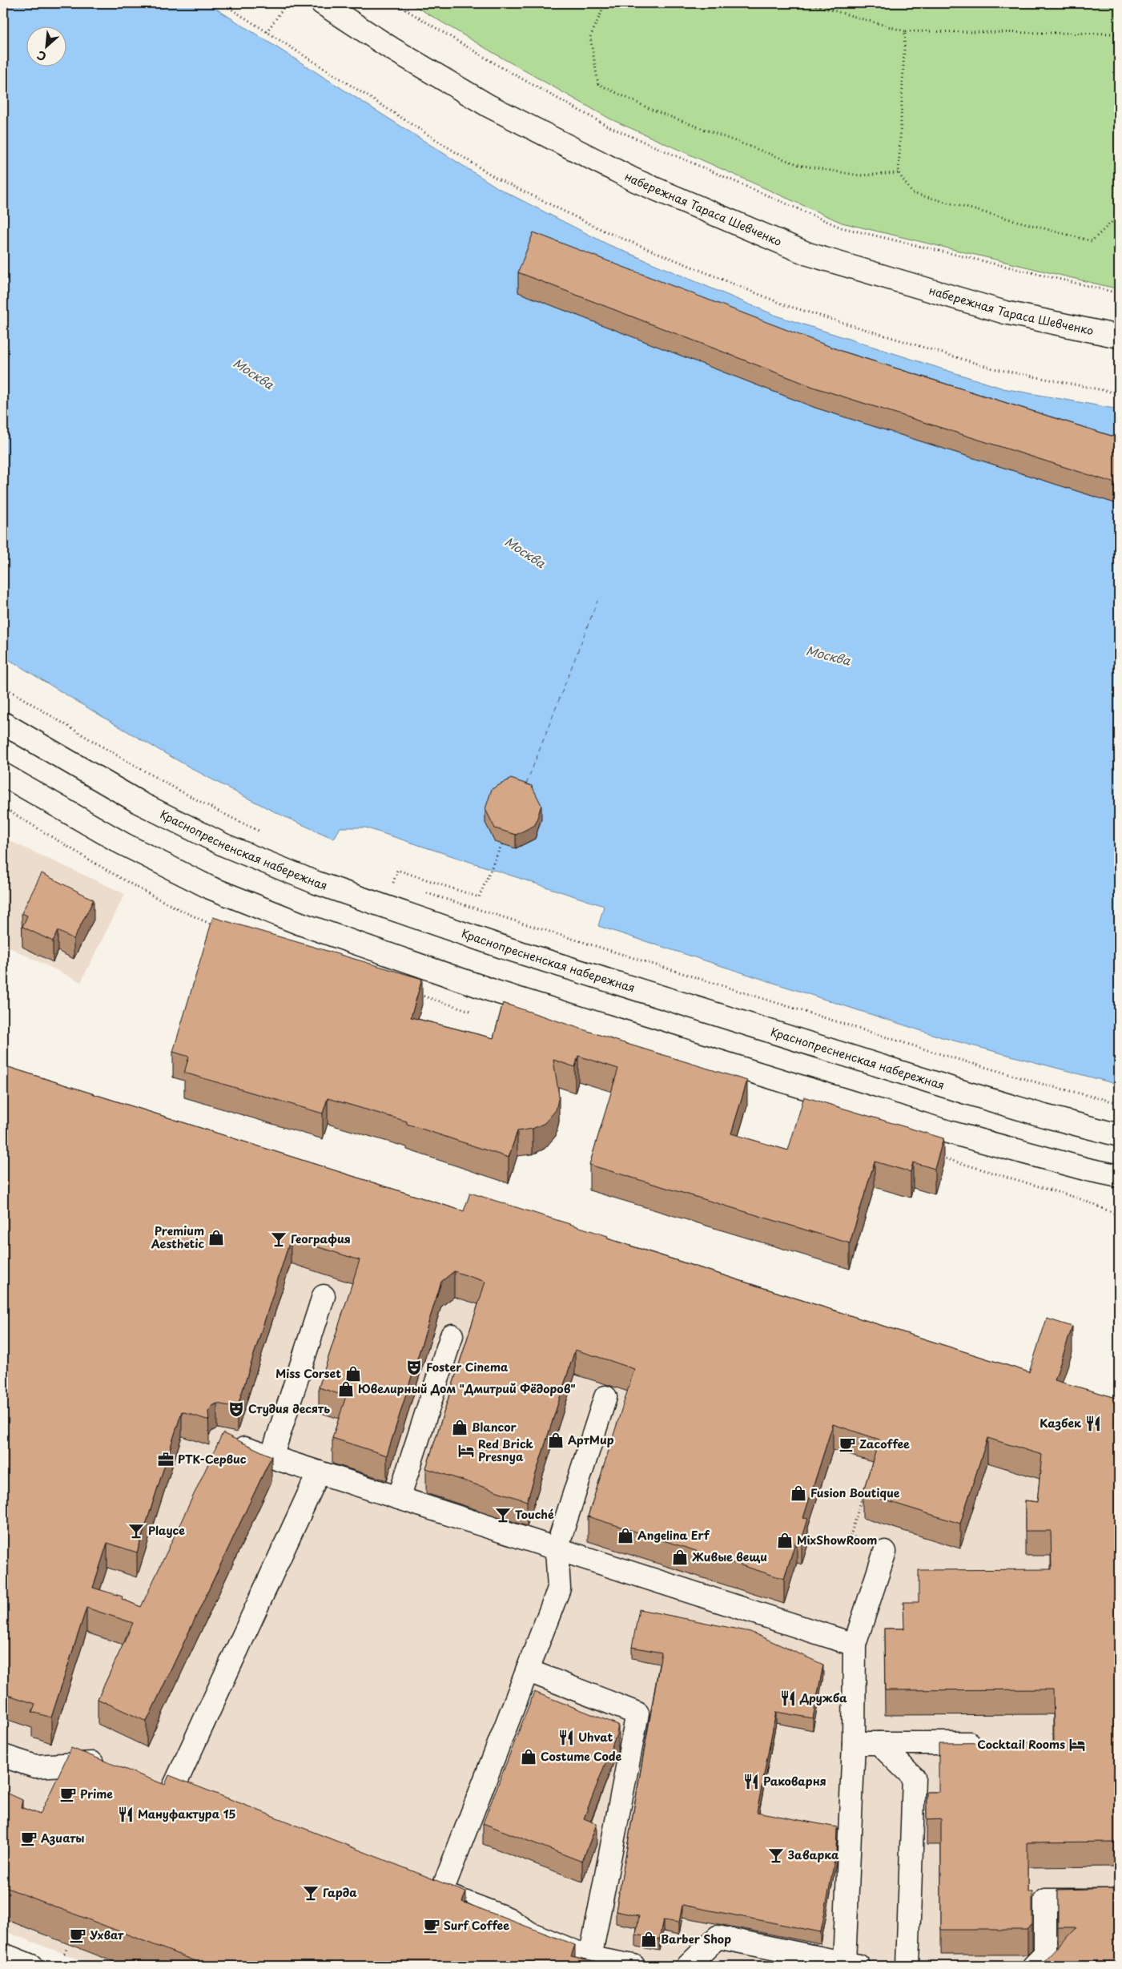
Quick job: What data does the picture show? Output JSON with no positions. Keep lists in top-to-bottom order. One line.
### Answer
{"streets":{"main road":["набережная Тараса Шевченко","Краснопресненская набережная"]},"water":["Москва"],"places":{"shop":["Premium Aesthetic","Miss Corset","Ювелирный Дом \"Дмитрий Фёдоров\"","Blancor","АртМир","Fusion Boutique","Angelina Erf","MixShowRoom","Живые вещи","Costume Code","Barber Shop"],"bar":["География","Touché","Playce","Заварка","Гарда"],"theatre":["Foster Cinema","Студия десять"],"restaurant":["Казбек","Дружба","Uhvat","Раковарня","Мануфактура 15"],"cafe":["Zacoffee","Prime","Азиаты","Surf Coffee","Ухват"],"hotel":["Red Brick Presnya","Cocktail Rooms"],"office":["РТК-Сервис"]},"north":"bottom left"}
